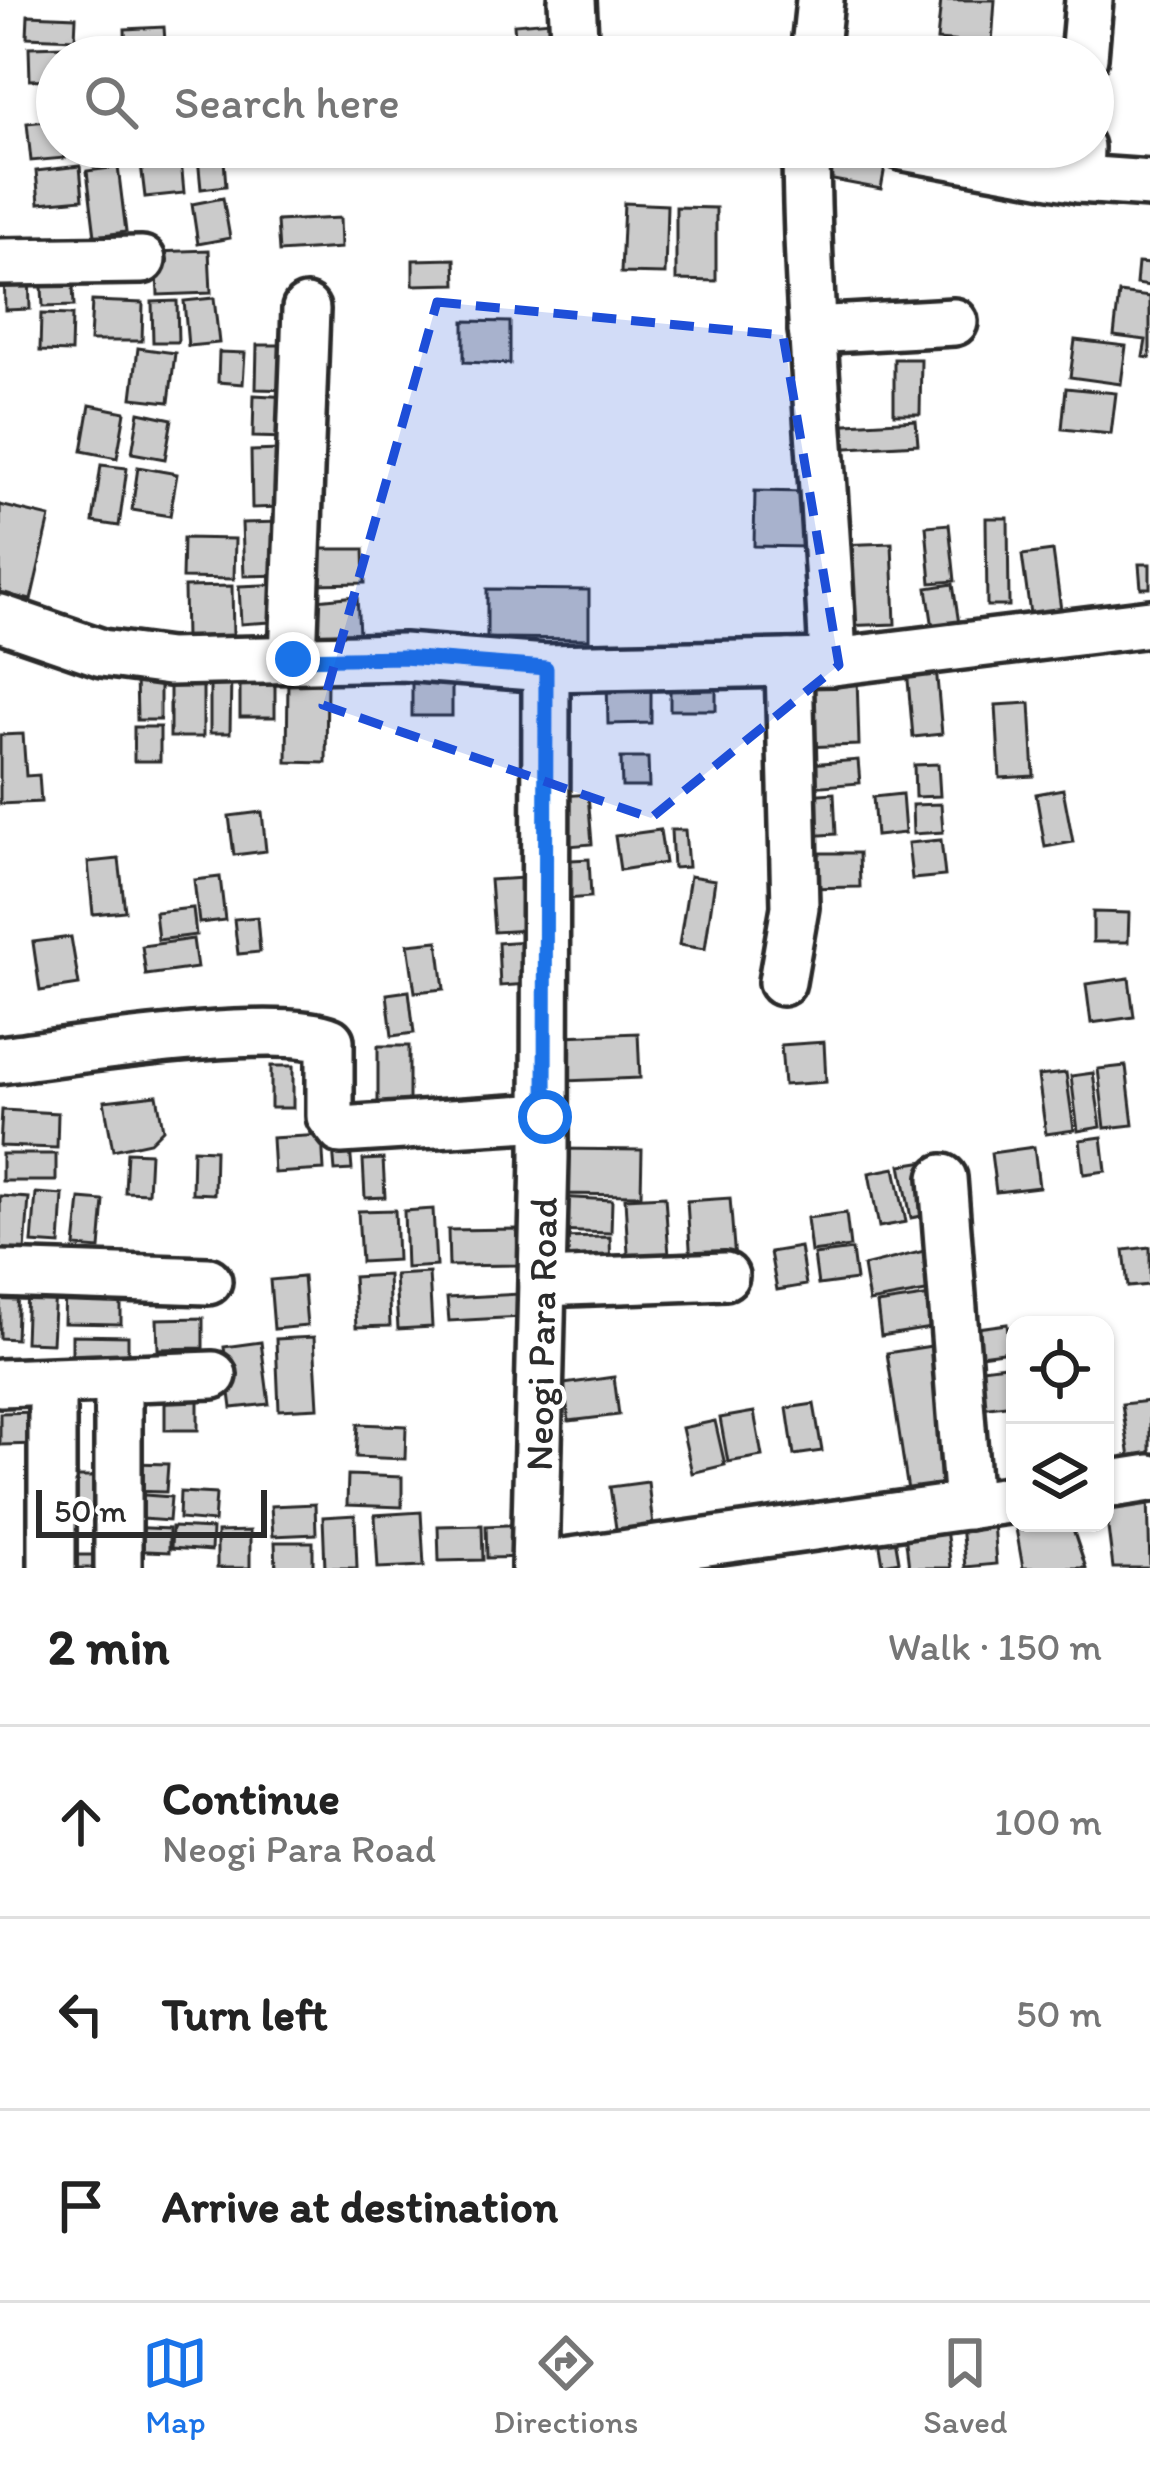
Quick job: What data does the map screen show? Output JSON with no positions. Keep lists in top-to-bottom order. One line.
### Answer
{"streets":{"street":["Neogi Para Road"]},"scale_bar":"50 m","page":{"search":"Search here","scale":"50 m","heading":["2 min","Walk · 150 m"],"list":[["Continue","Neogi Para Road","100 m"],["Turn left","50 m"],"Arrive at destination"],"nav":["Map","Directions","Saved"]}}
